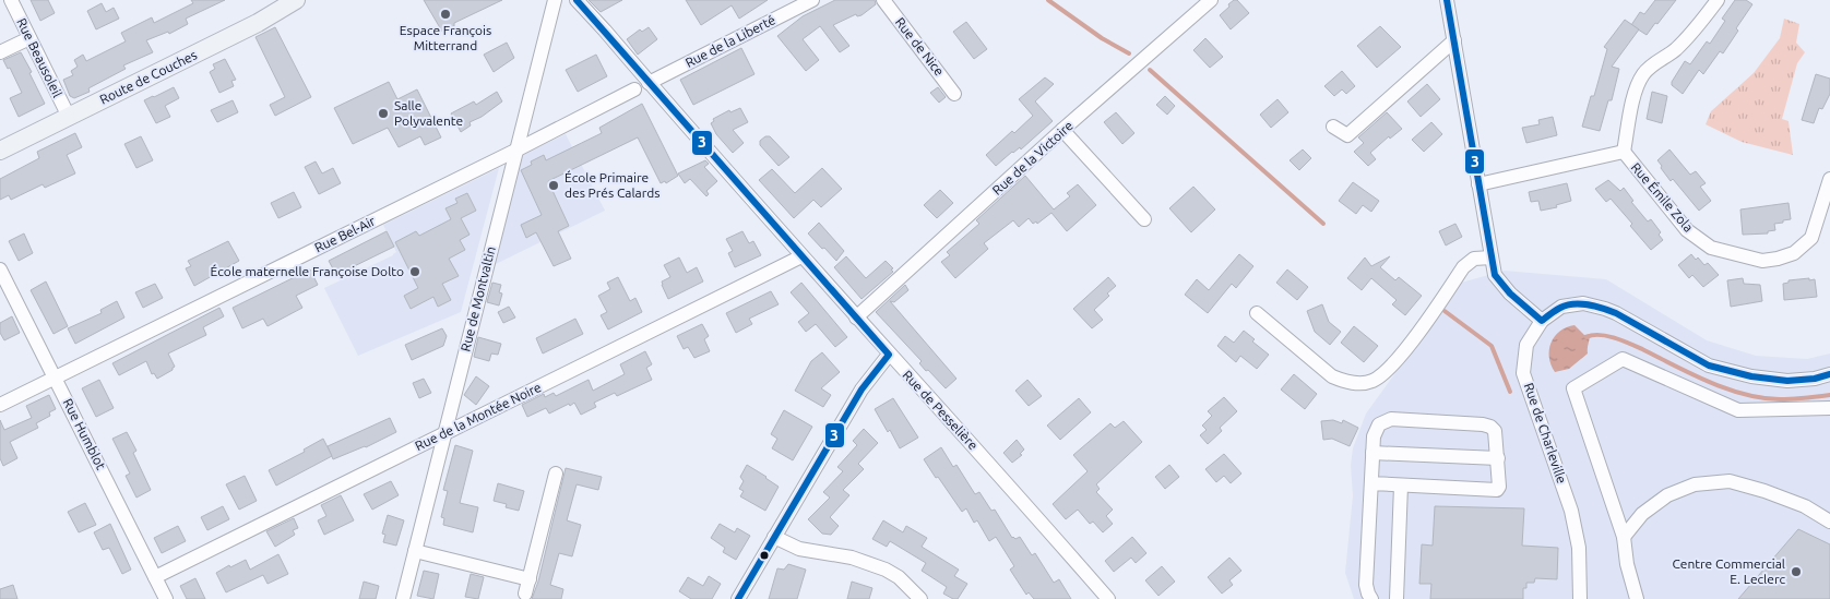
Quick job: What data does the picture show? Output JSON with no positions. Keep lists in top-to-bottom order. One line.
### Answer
{"streets":{"main road":["Route de Couches"],"street":["Rue de la Liberté","Rue de Nice","Rue Beausoleil","Rue de la Victoire","Rue Émile Zola","Rue Bel-Air","Rue de Montvaltin","Rue de Pesselière","Rue de la Montée Noire","Rue de Charleville","Rue Humblot"]},"crossings":[["Rue de la Liberté","Rue de Pesselière"],["Rue Beausoleil","Route de Couches"],["Rue de la Victoire","Rue de Pesselière"],["Rue Bel-Air","Rue de Montvaltin"],["Rue Bel-Air","Rue Humblot"],["Rue de Montvaltin","Rue de la Montée Noire"],["Rue de Pesselière","Rue de la Montée Noire"],["Rue de la Montée Noire","Rue Humblot"]],"places":["Espace François Mitterrand","Salle Polyvalente","École Primaire des Prés Calards","École maternelle Françoise Dolto","Centre Commercial E. Leclerc"],"lines":["transit line 3"]}
